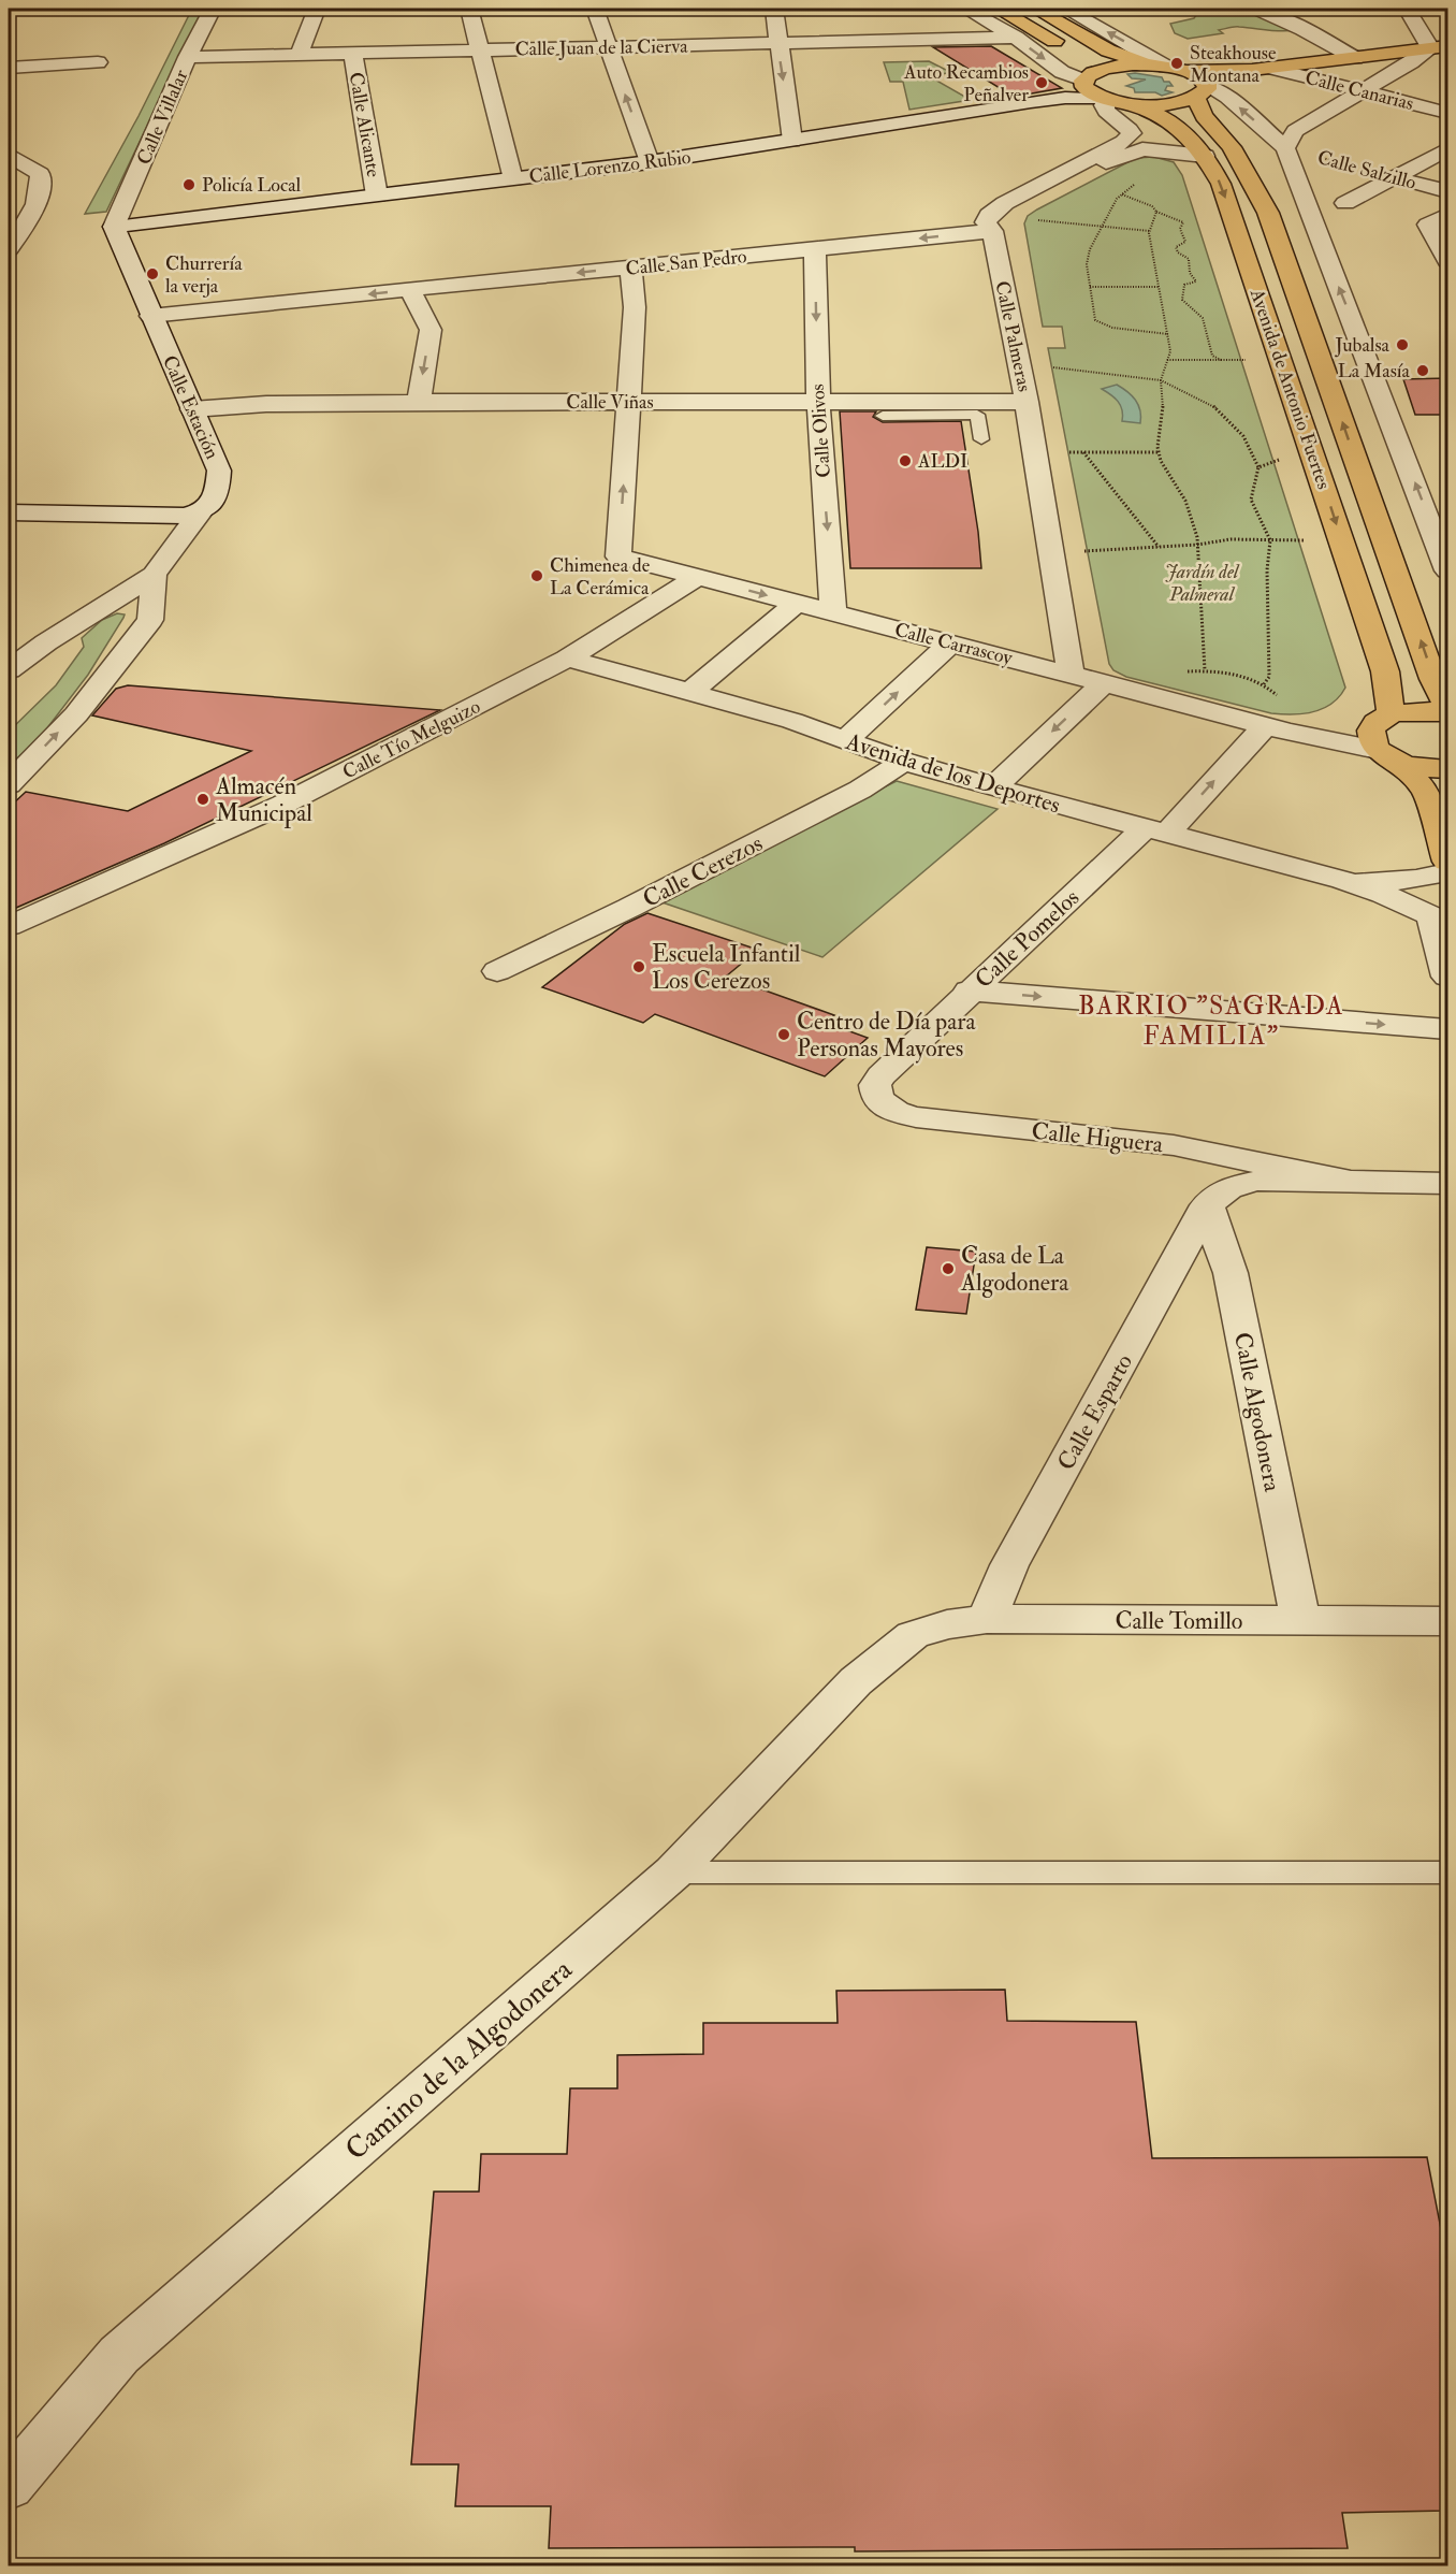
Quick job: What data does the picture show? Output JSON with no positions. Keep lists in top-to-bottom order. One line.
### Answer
{"streets":{"main road":["Avenida de Antonio Fuertes"],"street":["Calle Juan de la Cierva","Calle Canarias","Calle Villalar","Calle Alicante","Calle Lorenzo Rubio","Calle Salzillo","Calle San Pedro","Calle Palmeras","Calle Viñas","Calle Estación","Calle Olivos","Calle Carrascoy","Calle Tío Melguizo","Avenida de los Deportes","Calle Cerezos","Calle Pomelos","Calle Higuera","Calle Esparto","Calle Algodonera","Calle Tomillo","Camino de la Algodonera"]},"crossings":[["Calle Juan de la Cierva","Calle Villalar"],["Calle Juan de la Cierva","Calle Alicante"],["Calle Villalar","Calle Lorenzo Rubio"],["Calle Villalar","Calle Estación"],["Calle Alicante","Calle Lorenzo Rubio"],["Calle Lorenzo Rubio","Calle Estación"],["Calle San Pedro","Calle Palmeras"],["Calle San Pedro","Calle Estación"],["Calle San Pedro","Calle Olivos"],["Calle Palmeras","Calle Viñas"],["Calle Palmeras","Calle Carrascoy"],["Avenida de Antonio Fuertes","Calle Carrascoy"],["Calle Viñas","Calle Estación"],["Calle Viñas","Calle Olivos"],["Calle Viñas","Calle Carrascoy"],["Calle Olivos","Calle Carrascoy"],["Calle Carrascoy","Calle Tío Melguizo"],["Calle Carrascoy","Calle Pomelos"],["Calle Tío Melguizo","Avenida de los Deportes"],["Avenida de los Deportes","Calle Cerezos"],["Avenida de los Deportes","Calle Pomelos"],["Calle Pomelos","Calle Higuera"],["Calle Higuera","Calle Esparto"],["Calle Higuera","Calle Algodonera"],["Calle Esparto","Calle Algodonera"],["Calle Esparto","Calle Tomillo"],["Calle Algodonera","Calle Tomillo"],["Calle Tomillo","Camino de la Algodonera"]],"one_way":["Calle San Pedro"],"districts":["BARRIO \"SAGRADA FAMILIA\""],"parks":["Jardín del Palmeral"],"places":["Steakhouse Montana","Auto Recambios Peñalver","Policía Local","Churrería la verja","Jubalsa","La Masía","ALDI","Chimenea de La Cerámica","Almacén Municipal","Escuela Infantil Los Cerezos","Centro de Día para Personas Mayores","Casa de La Algodonera"]}
